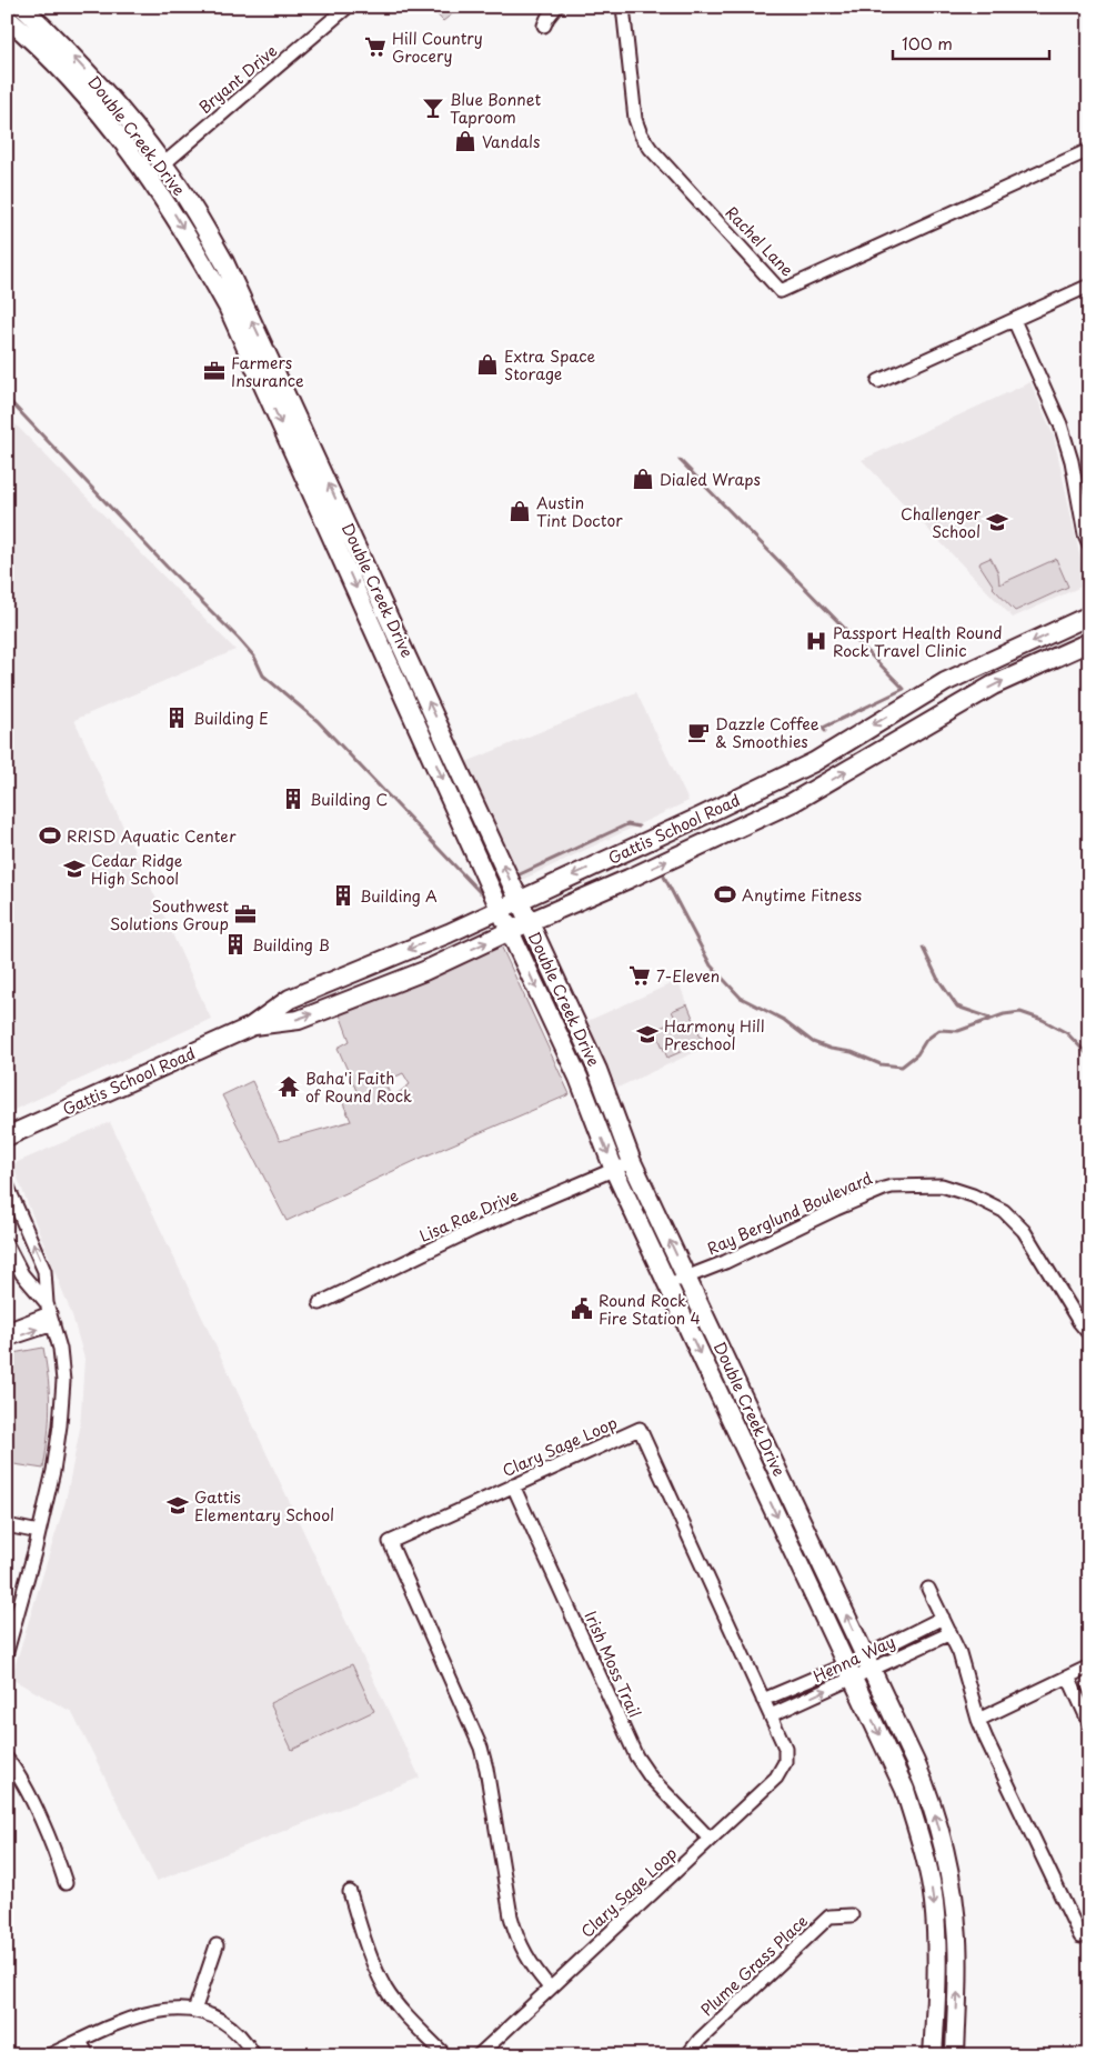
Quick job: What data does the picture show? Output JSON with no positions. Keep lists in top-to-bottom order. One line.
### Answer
{"streets":{"street":["Bryant Drive","Double Creek Drive","Rachel Lane","Gattis School Road","Ray Berglund Boulevard","Lisa Rae Drive","Clary Sage Loop","Henna Way","Irish Moss Trail","Plume Grass Place"]},"crossings":[["Bryant Drive","Double Creek Drive"],["Double Creek Drive","Gattis School Road"],["Double Creek Drive","Ray Berglund Boulevard"],["Double Creek Drive","Lisa Rae Drive"],["Double Creek Drive","Henna Way"],["Clary Sage Loop","Henna Way"],["Clary Sage Loop","Irish Moss Trail"]],"places":{"supermarket":["Hill Country Grocery","7-Eleven"],"bar":["Blue Bonnet Taproom"],"shop":["Vandals","Extra Space Storage","Dialed Wraps","Austin Tint Doctor"],"office":["Farmers Insurance","Southwest Solutions Group"],"school or university":["Challenger School","Cedar Ridge High School","Harmony Hill Preschool","Gattis Elementary School"],"hospital":["Passport Health Round Rock Travel Clinic"],"building":["Building E","Building C","Building A","Building B"],"cafe":["Dazzle Coffee & Smoothies"],"sports":["RRISD Aquatic Center","Anytime Fitness"],"temple":["Baha'i Faith of Round Rock"],"public building":["Round Rock Fire Station 4"]},"scale_bar":"100 m"}
